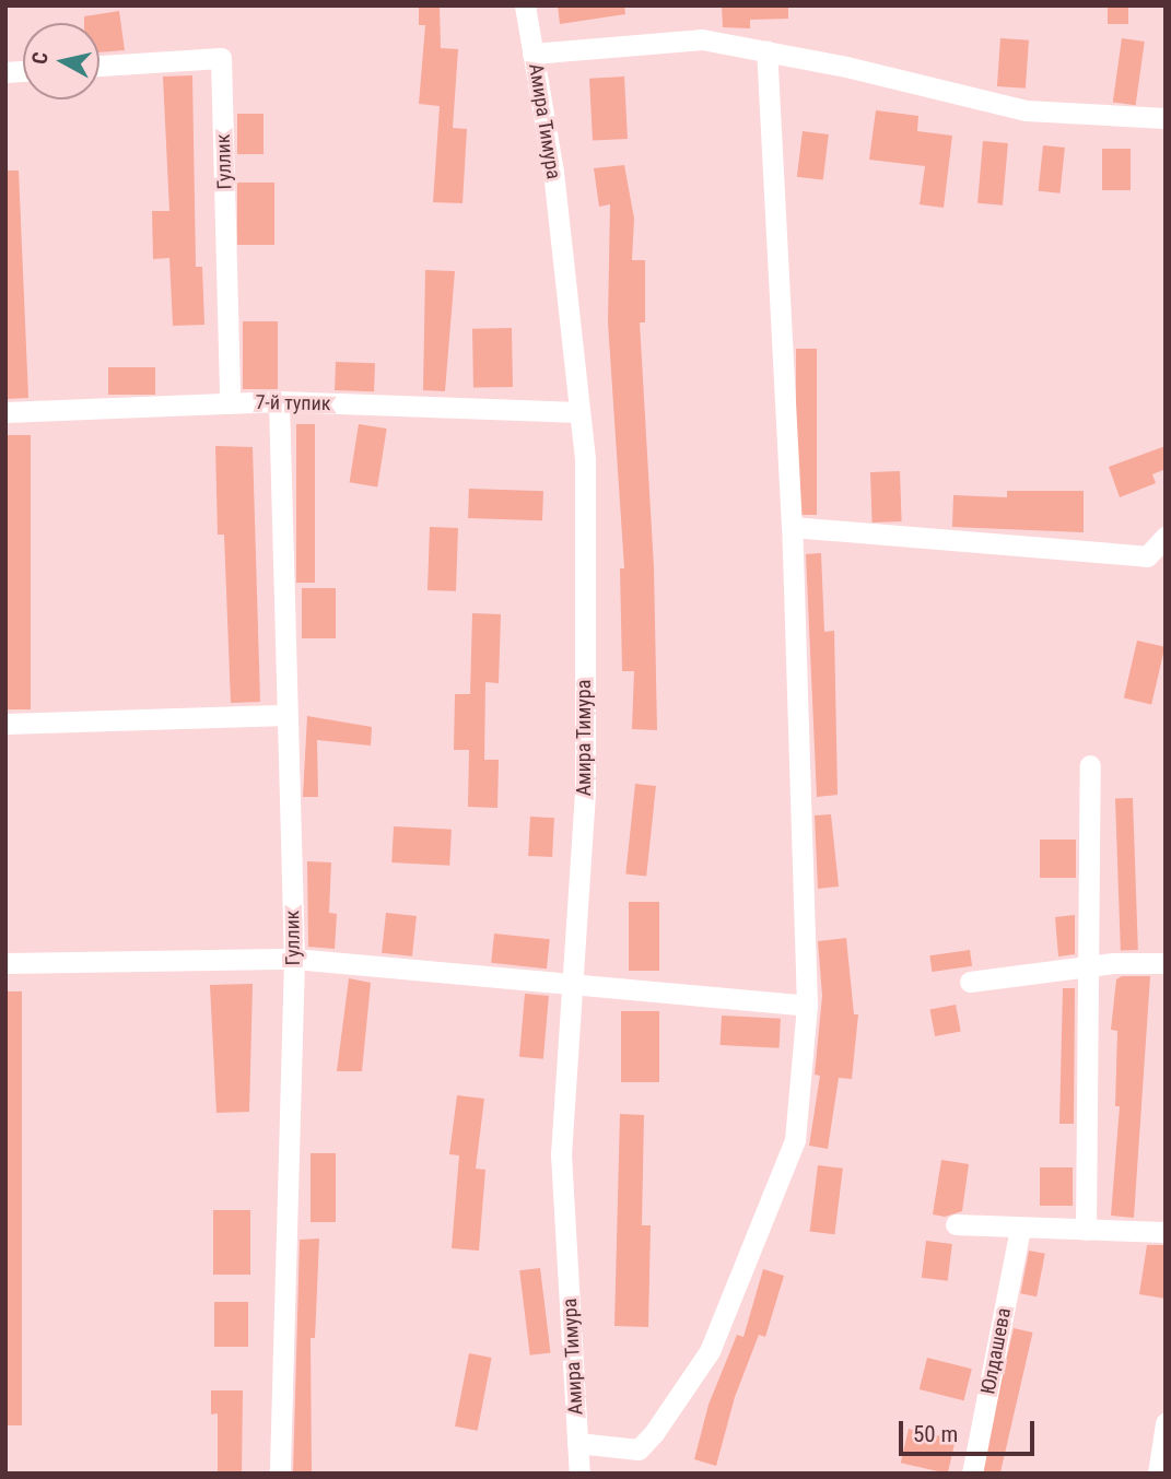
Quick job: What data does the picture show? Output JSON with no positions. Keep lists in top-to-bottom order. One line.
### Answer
{"streets":{"street":["Амира Тимура","Гуллик","7-й тупик","Юлдашева"]},"crossings":[["Амира Тимура","7-й тупик"],["Гуллик","7-й тупик"]],"scale_bar":"50 m","north":"left"}
